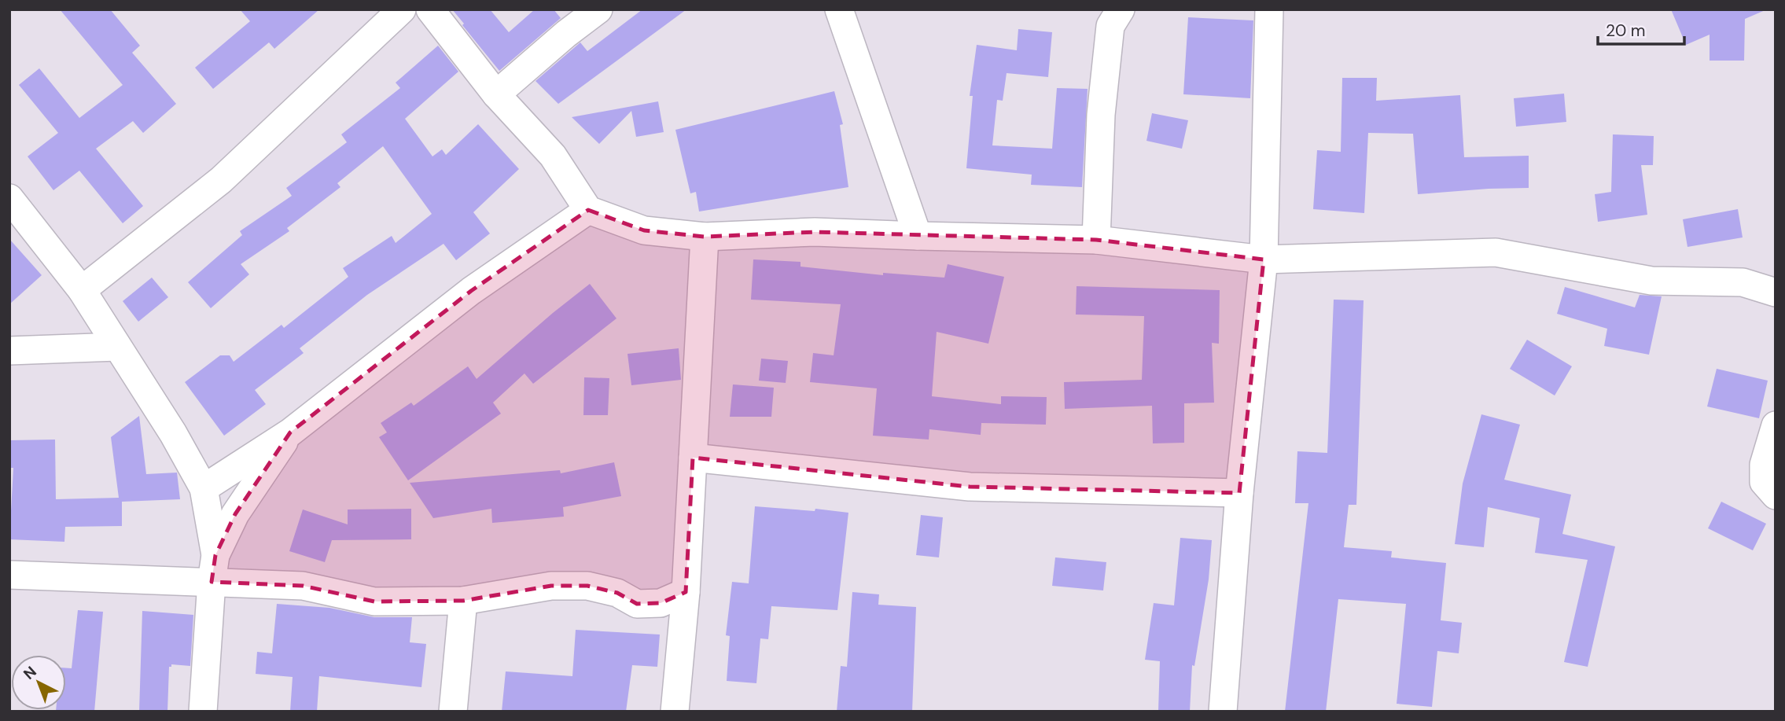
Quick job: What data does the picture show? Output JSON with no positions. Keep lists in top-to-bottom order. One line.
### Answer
{"scale_bar":"20 m","north":"top left"}
